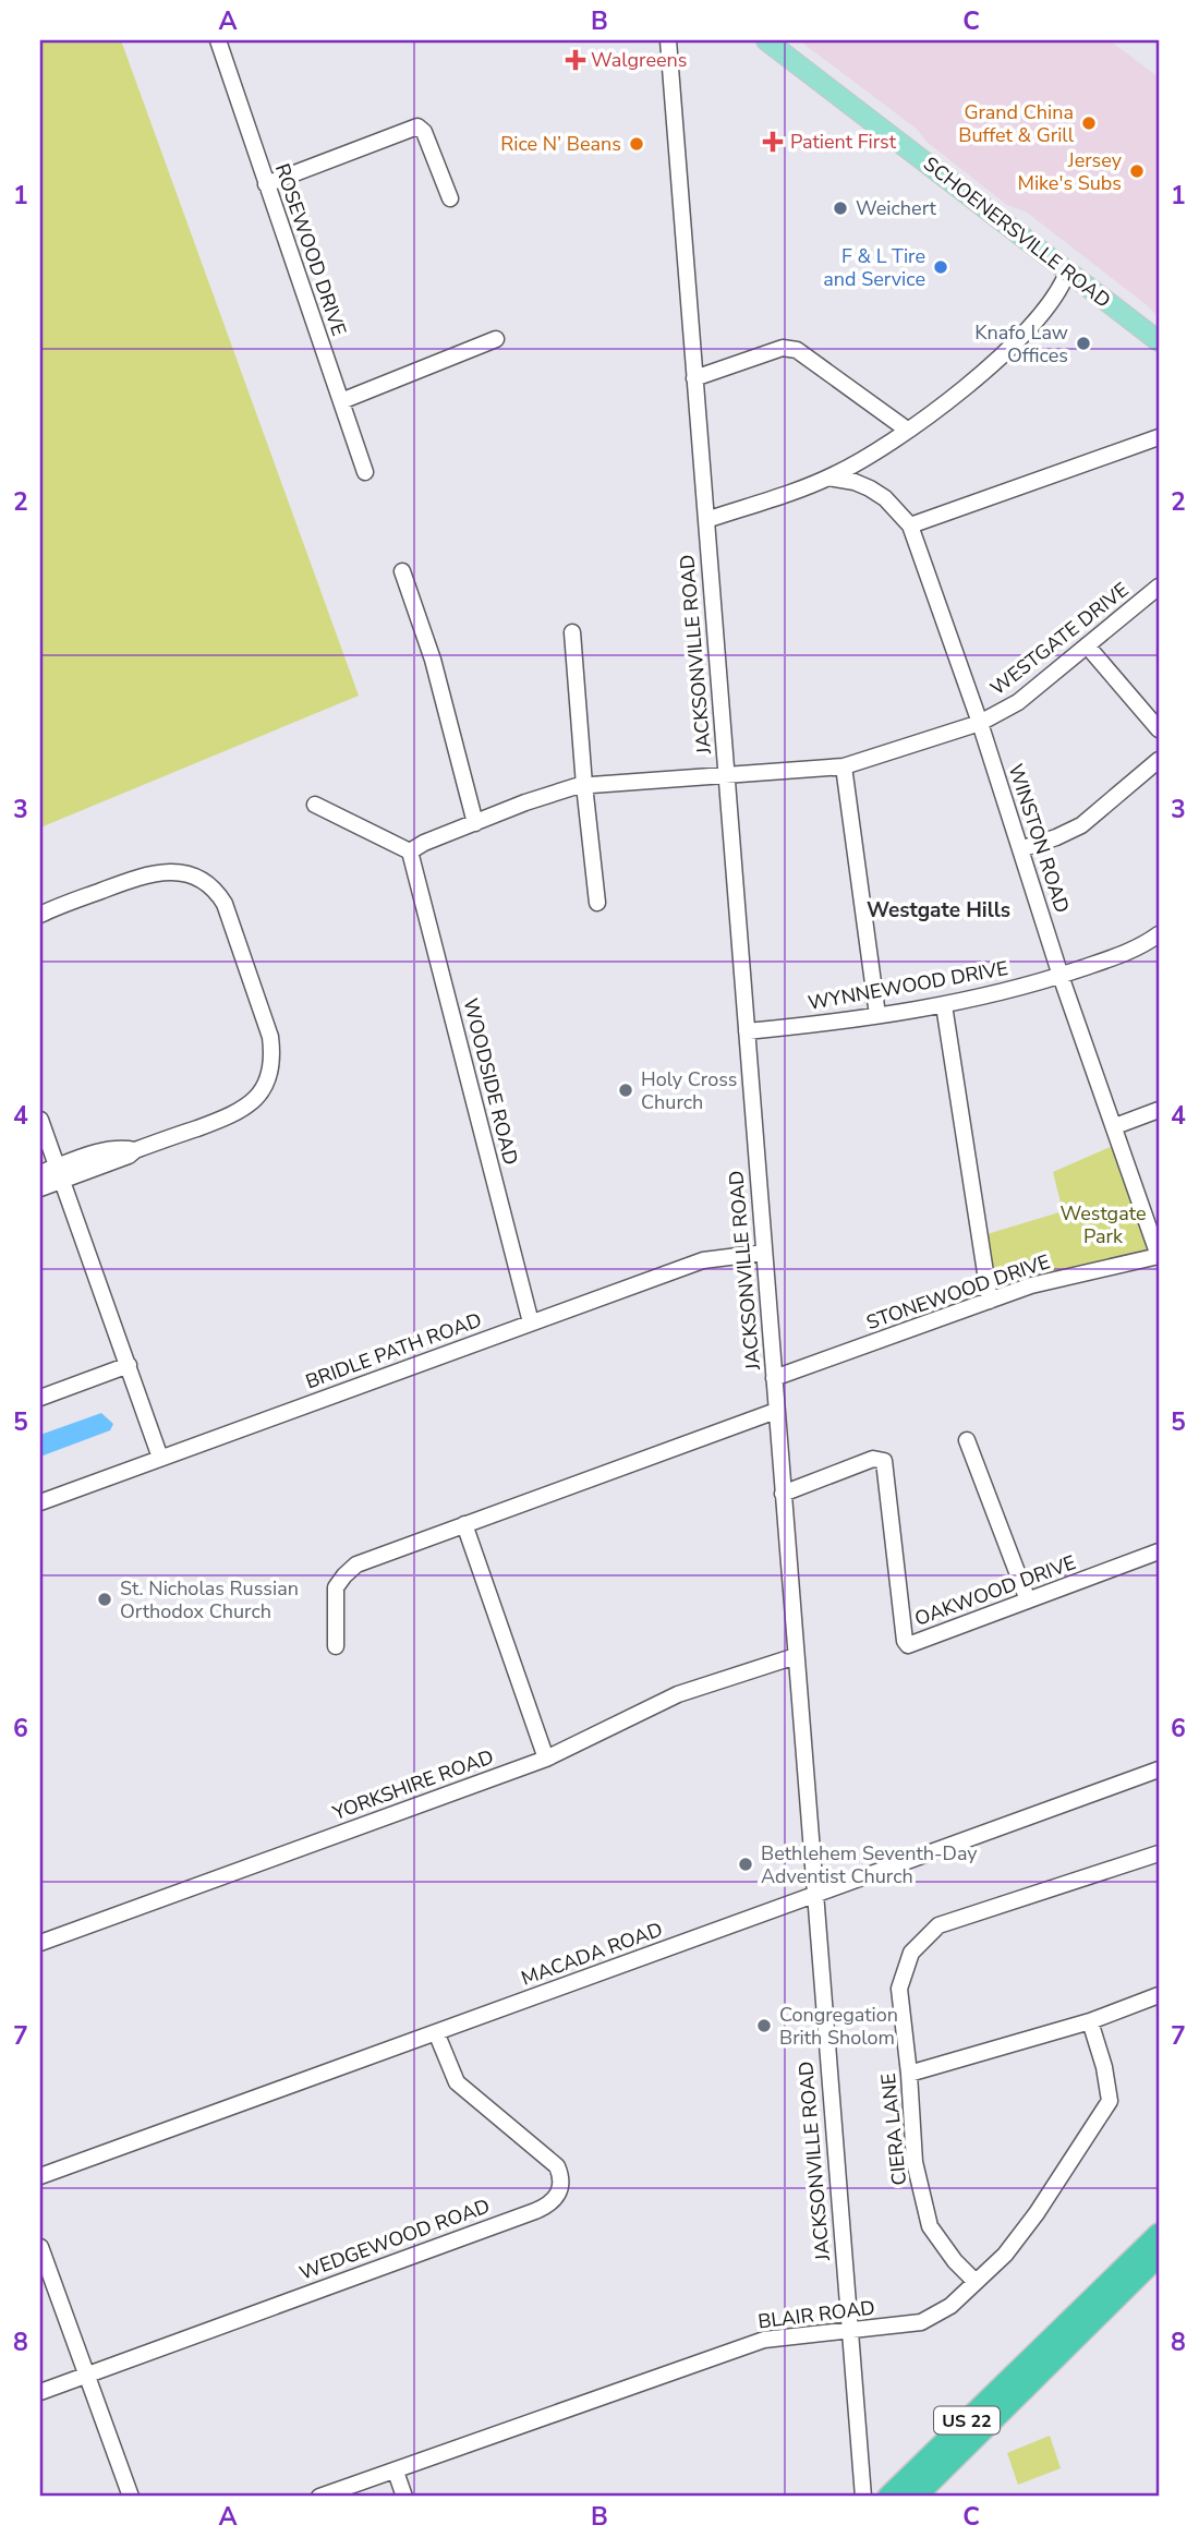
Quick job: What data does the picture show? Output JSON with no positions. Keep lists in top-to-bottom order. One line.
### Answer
{"streets":{"highway":["US 22"],"main road":["SCHOENERSVILLE ROAD"],"street":["ROSEWOOD DRIVE","WESTGATE DRIVE","JACKSONVILLE ROAD","WINSTON ROAD","WYNNEWOOD DRIVE","WOODSIDE ROAD","STONEWOOD DRIVE","BRIDLE PATH ROAD","OAKWOOD DRIVE","YORKSHIRE ROAD","MACADA ROAD","CIERA LANE","WEDGEWOOD ROAD","BLAIR ROAD"]},"crossings":[["WESTGATE DRIVE","JACKSONVILLE ROAD"],["WESTGATE DRIVE","WINSTON ROAD"],["WESTGATE DRIVE","WOODSIDE ROAD"],["JACKSONVILLE ROAD","WYNNEWOOD DRIVE"],["JACKSONVILLE ROAD","STONEWOOD DRIVE"],["JACKSONVILLE ROAD","BRIDLE PATH ROAD"],["JACKSONVILLE ROAD","OAKWOOD DRIVE"],["JACKSONVILLE ROAD","YORKSHIRE ROAD"],["JACKSONVILLE ROAD","MACADA ROAD"],["JACKSONVILLE ROAD","BLAIR ROAD"],["WINSTON ROAD","WYNNEWOOD DRIVE"],["WINSTON ROAD","STONEWOOD DRIVE"],["WOODSIDE ROAD","BRIDLE PATH ROAD"],["MACADA ROAD","WEDGEWOOD ROAD"],["CIERA LANE","BLAIR ROAD"]],"districts":["Westgate Hills"],"parks":["Westgate Park"],"places":{"health":["Walgreens","Patient First"],"other":["Grand China Buffet & Grill","Rice N’ Beans","Jersey Mike's Subs","Weichert","F & L Tire and Service","Knafo Law Offices","Holy Cross Church","St. Nicholas Russian Orthodox Church","Bethlehem Seventh-Day Adventist Church","Congregation Brith Sholom"]},"grid":{"columns":["A","B","C"],"rows":["1","2","3","4","5","6","7","8"]}}
